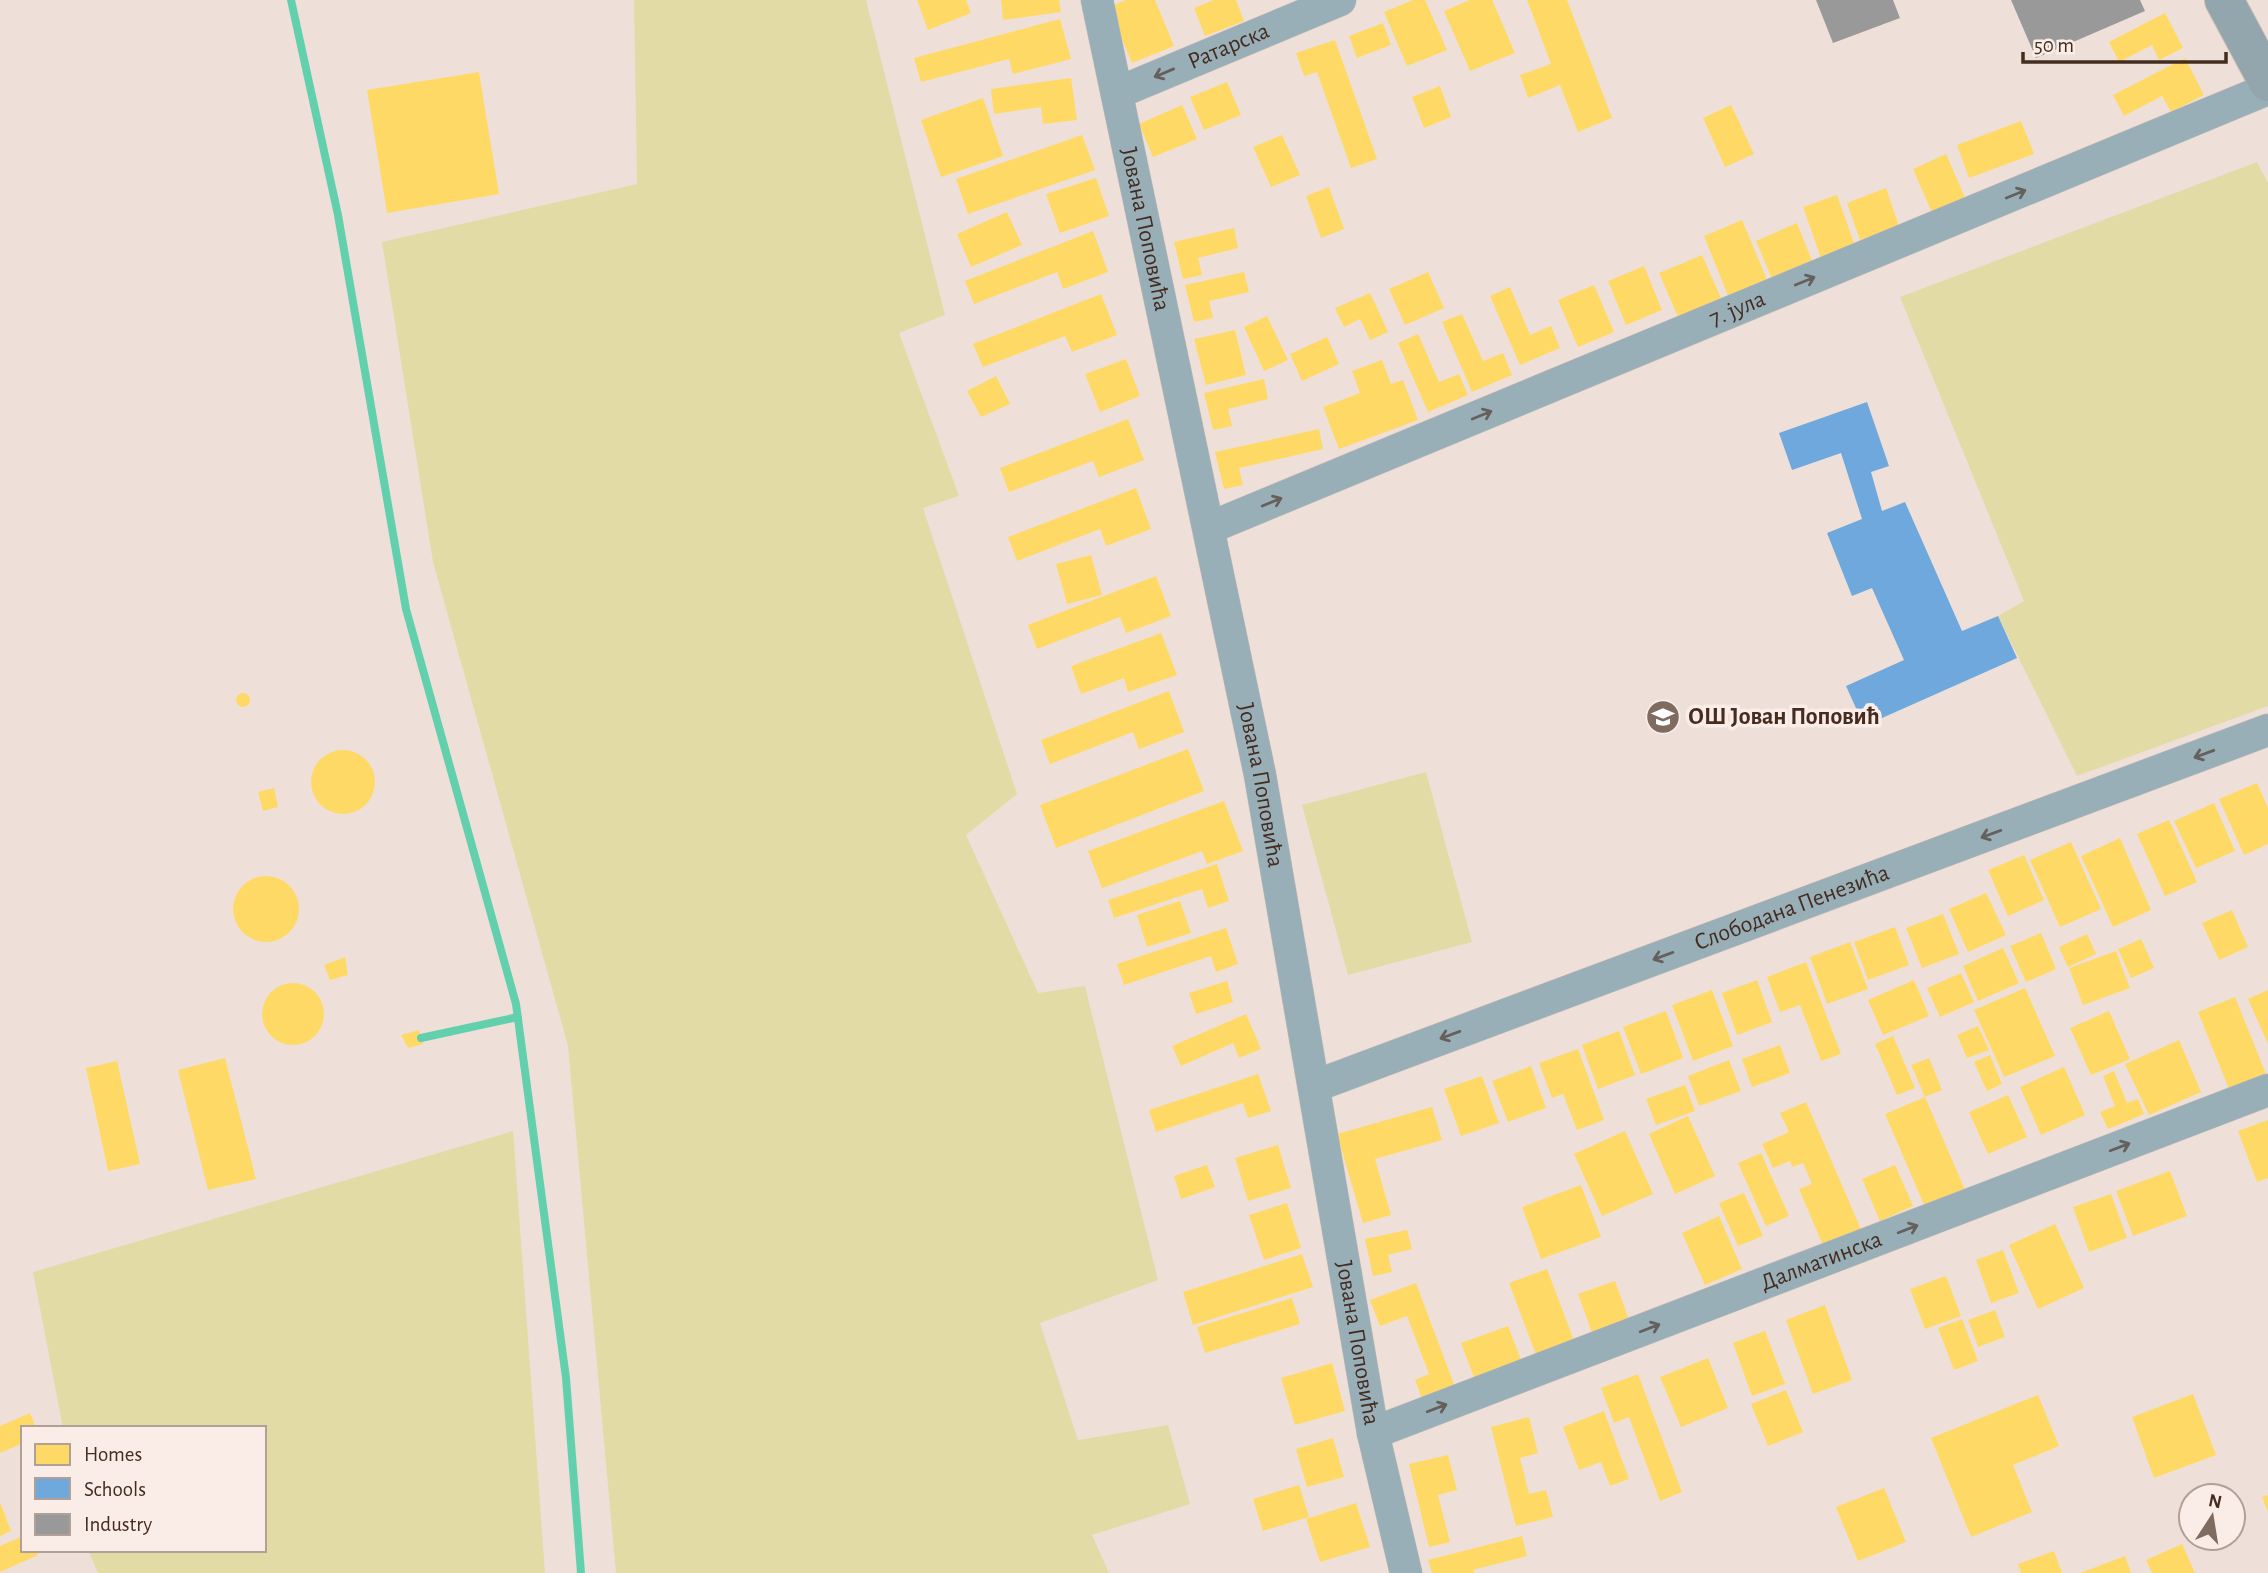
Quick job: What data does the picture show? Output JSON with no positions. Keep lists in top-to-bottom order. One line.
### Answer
{"streets":{"street":["Ратарска","Јована Поповића","7. јула","Слободана Пенезића","Далматинска"]},"crossings":[["Ратарска","Јована Поповића"],["Јована Поповића","7. јула"],["Јована Поповића","Слободана Пенезића"],["Јована Поповића","Далматинска"]],"one_way":["Ратарска","7. јула","Слободана Пенезића","Далматинска"],"places":{"school or university":["ОШ Јован Поповић"]},"legend":["Homes","Schools","Industry"],"scale_bar":"50 m","north":"top"}
